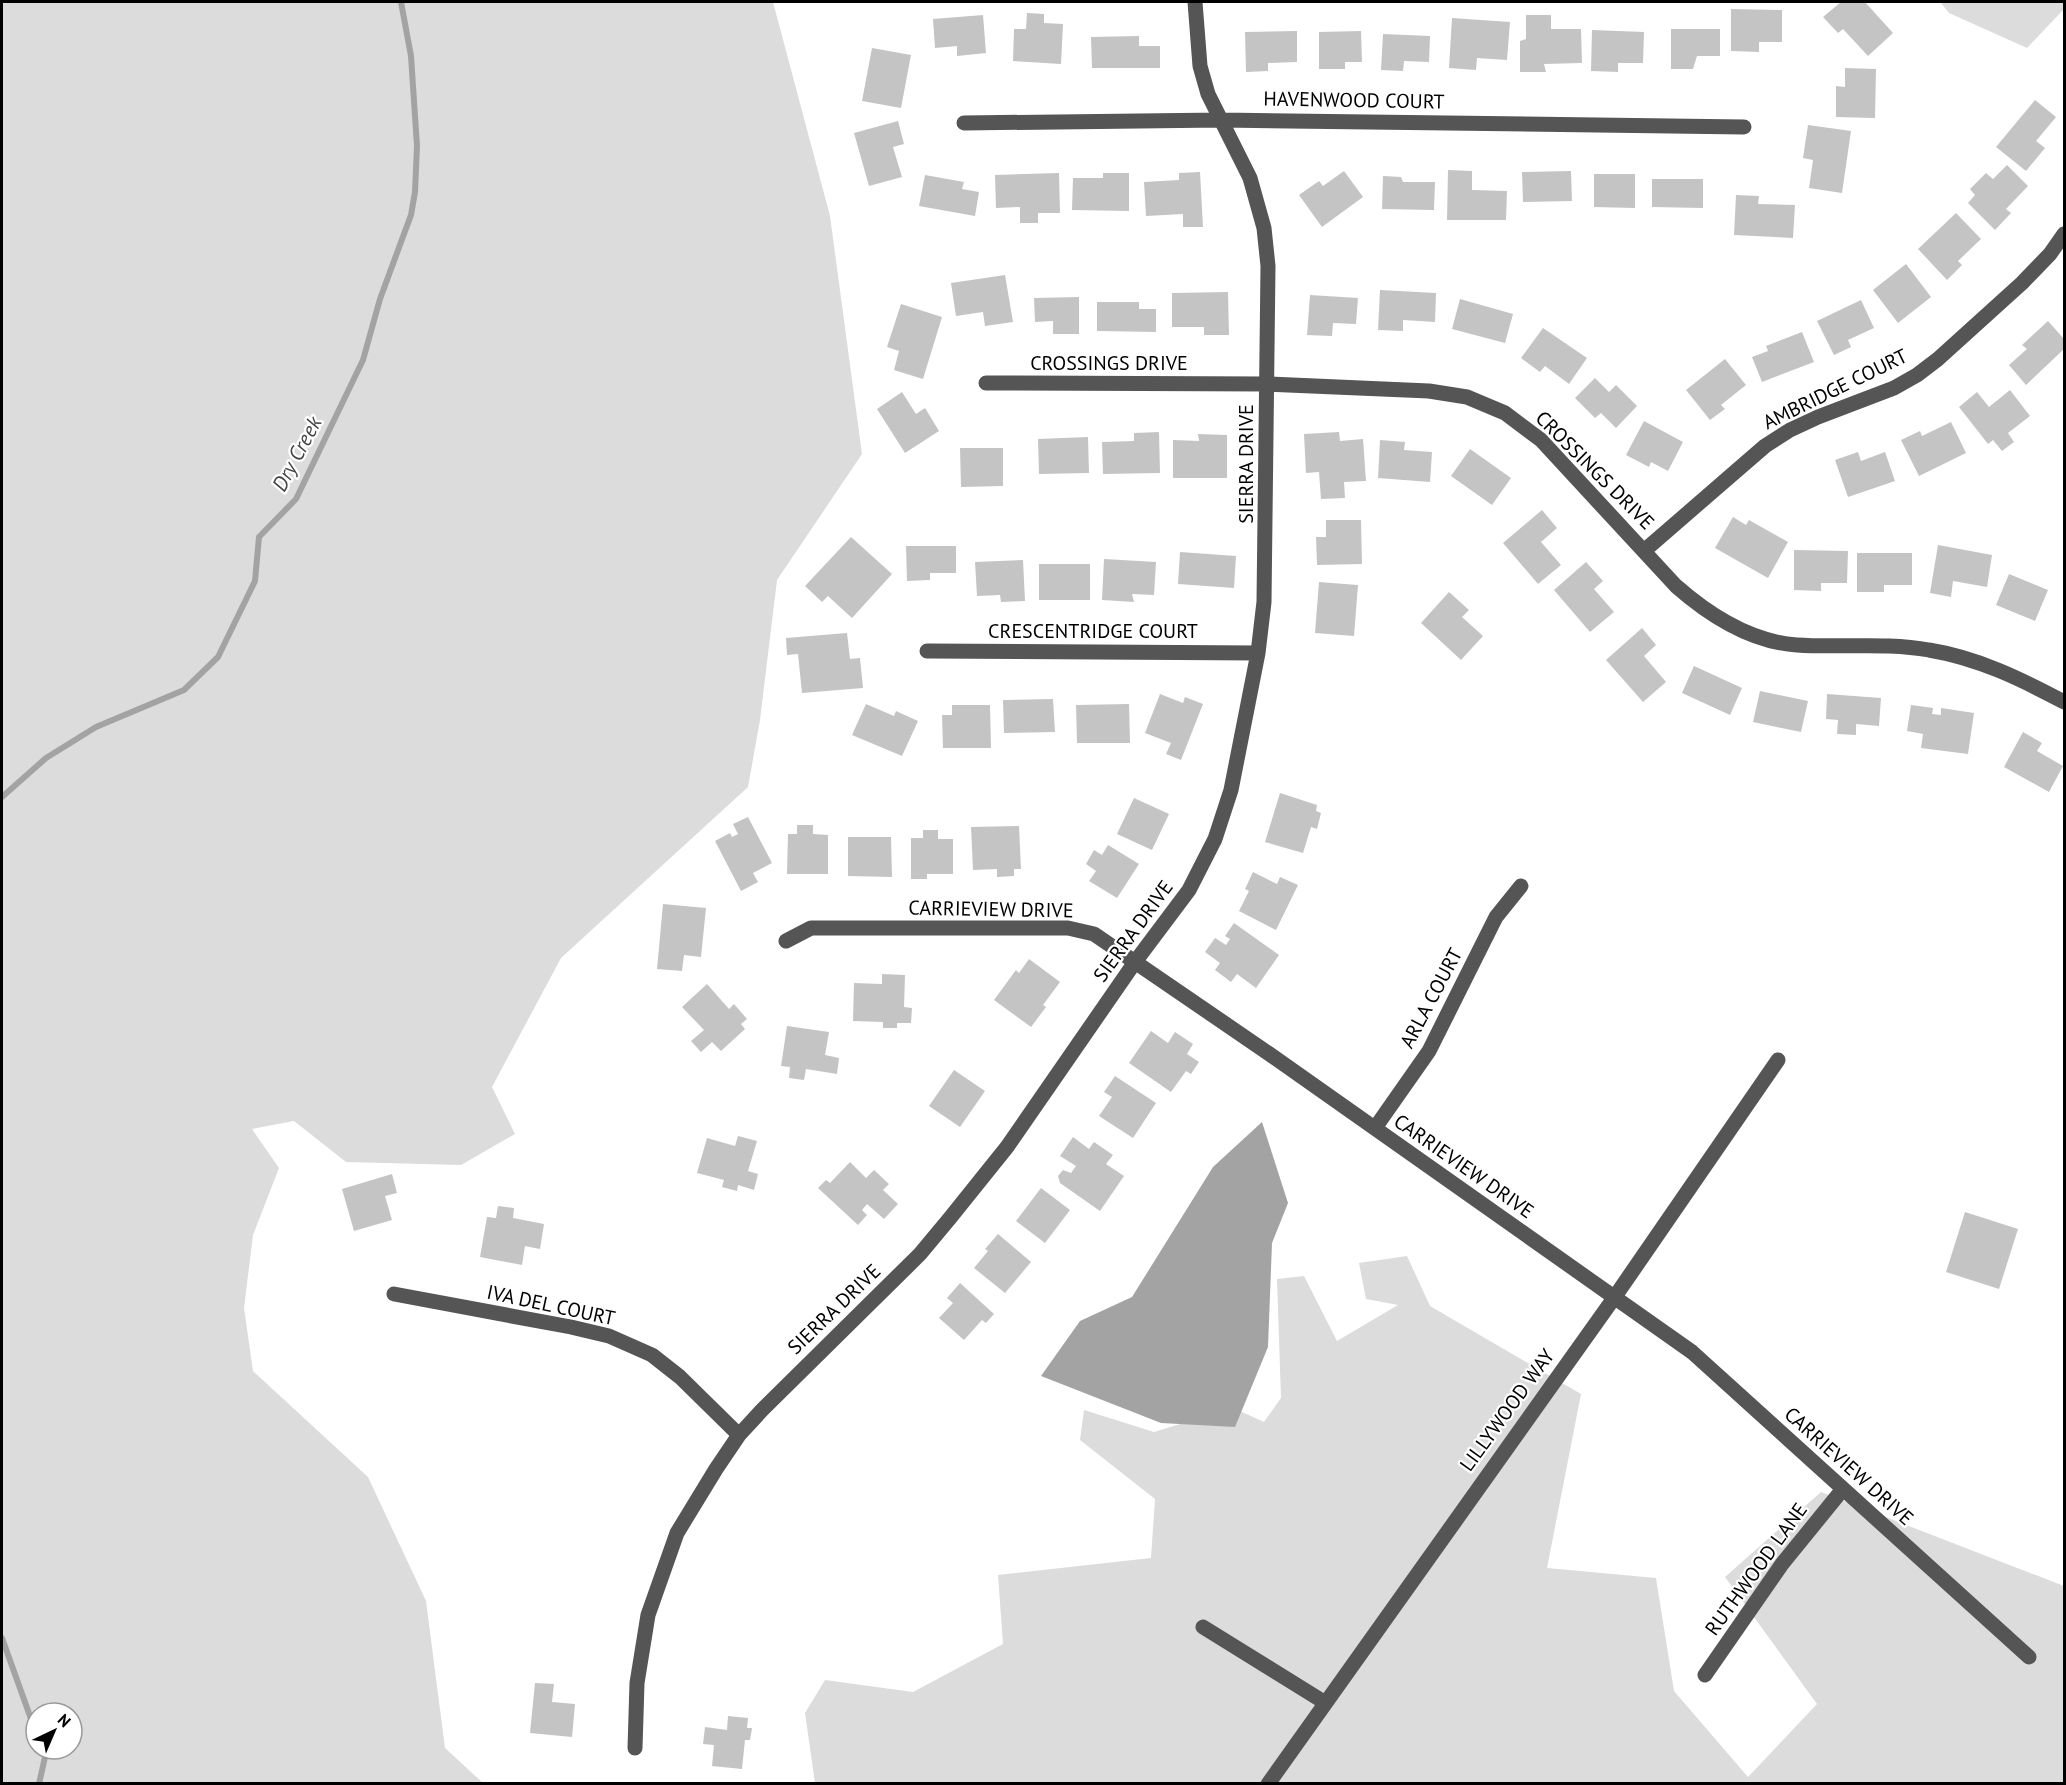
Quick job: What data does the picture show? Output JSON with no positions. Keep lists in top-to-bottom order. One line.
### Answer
{"streets":{"street":["HAVENWOOD COURT","CROSSINGS DRIVE","AMBRIDGE COURT","SIERRA DRIVE","CRESCENTRIDGE COURT","CARRIEVIEW DRIVE","ARLA COURT","IVA DEL COURT","LILLYWOOD WAY","RUTHWOOD LANE"]},"crossings":[["HAVENWOOD COURT","SIERRA DRIVE"],["CROSSINGS DRIVE","AMBRIDGE COURT"],["CROSSINGS DRIVE","SIERRA DRIVE"],["SIERRA DRIVE","CRESCENTRIDGE COURT"],["SIERRA DRIVE","CARRIEVIEW DRIVE"],["SIERRA DRIVE","IVA DEL COURT"],["CARRIEVIEW DRIVE","ARLA COURT"],["CARRIEVIEW DRIVE","LILLYWOOD WAY"],["CARRIEVIEW DRIVE","RUTHWOOD LANE"]],"water":["Dry Creek"],"north":"top right"}
